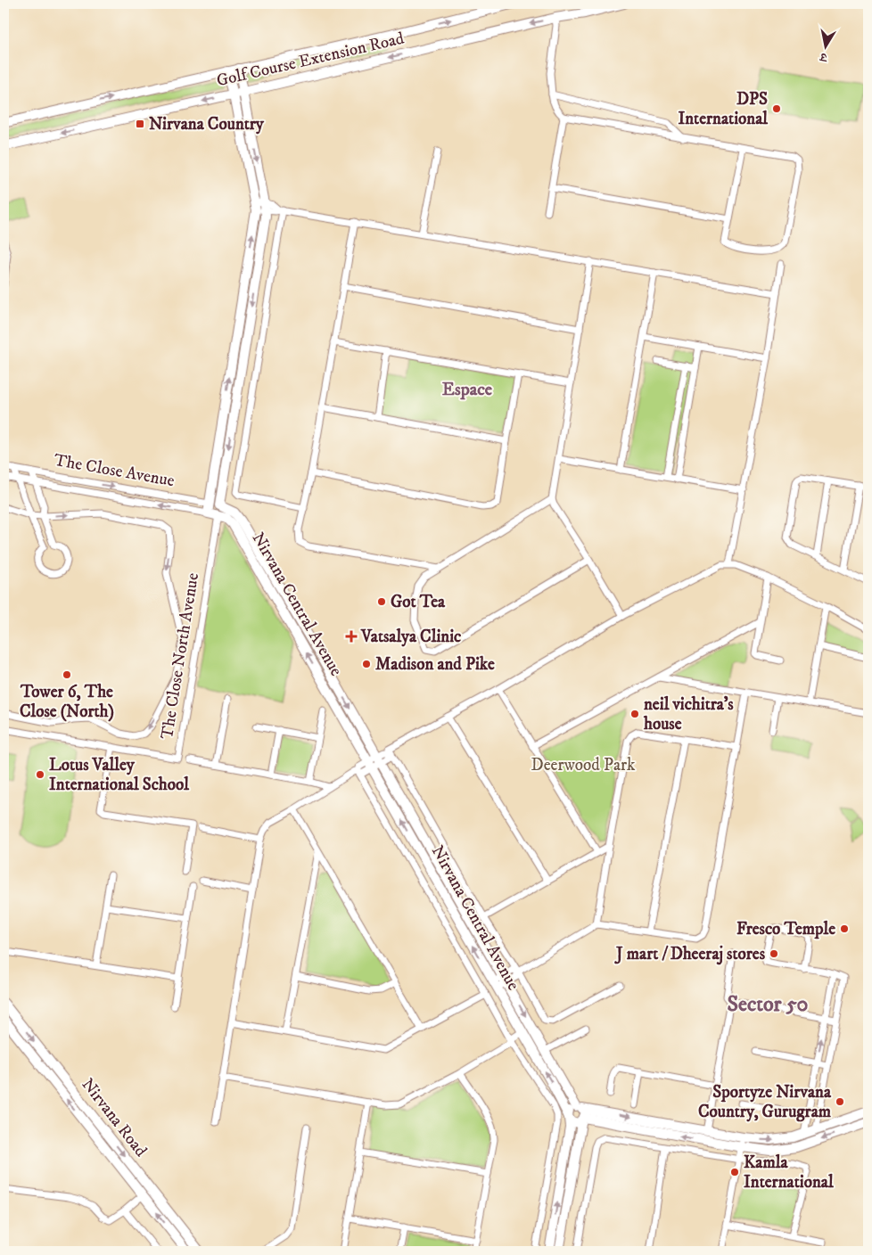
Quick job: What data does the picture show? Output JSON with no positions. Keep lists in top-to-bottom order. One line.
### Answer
{"streets":{"street":["Golf Course Extension Road","The Close Avenue","Nirvana Central Avenue","The Close North Avenue","Nirvana Road"]},"crossings":[["The Close Avenue","Nirvana Central Avenue"],["Nirvana Central Avenue","The Close North Avenue"]],"districts":["Espace","Sector 50"],"parks":["Deerwood Park"],"places":{"other":["DPS International","Got Tea","Madison and Pike","Tower 6, The Close (North)","neil vichitra's house","Lotus Valley International School","Fresco Temple","J mart / Dheeraj stores","Sportyze Nirvana Country, Gurugram","Kamla International"],"transit":["Nirvana Country"],"health":["Vatsalya Clinic"]},"north":"bottom"}
